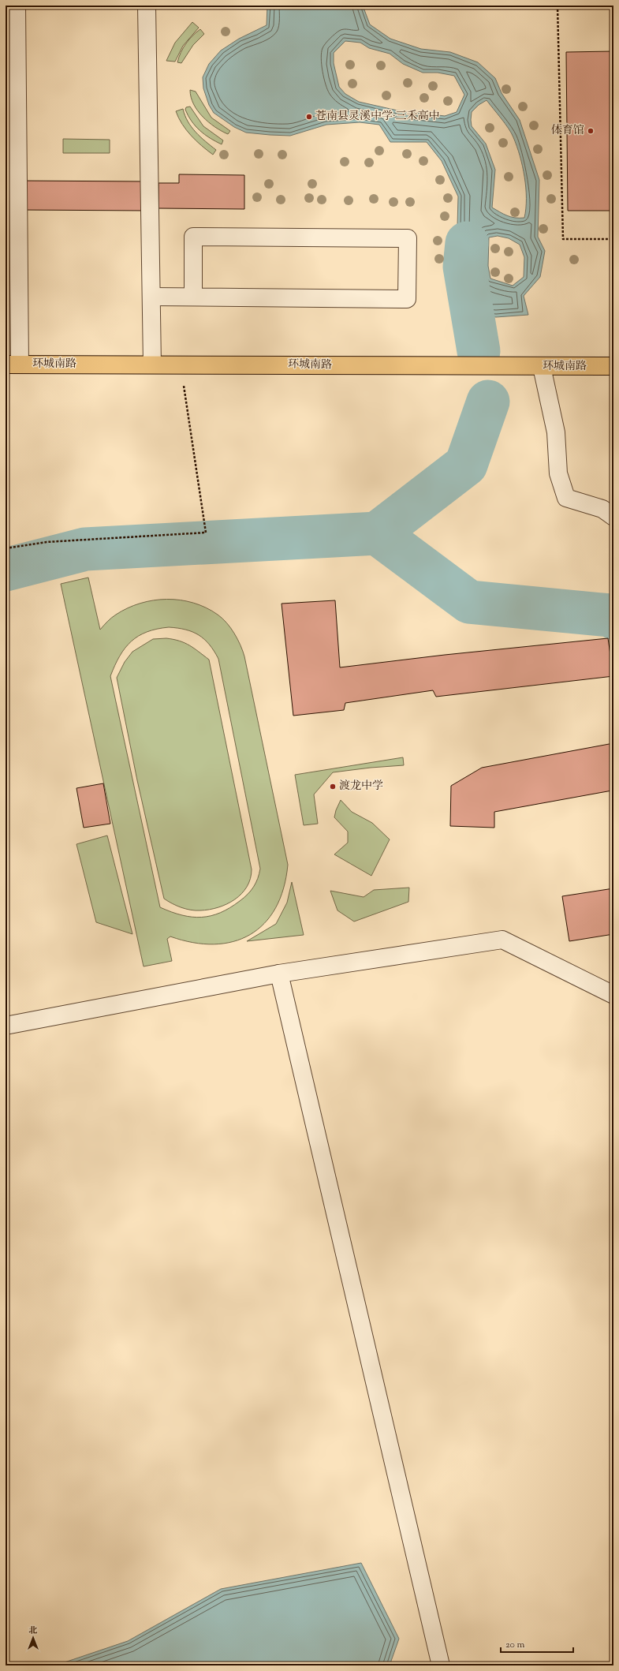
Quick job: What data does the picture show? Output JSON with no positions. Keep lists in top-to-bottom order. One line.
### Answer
{"streets":{"main road":["环城南路"]},"places":["苍南县灵溪中学·三禾高中","体育馆","渡龙中学"],"scale_bar":"20 m","north":"top"}
